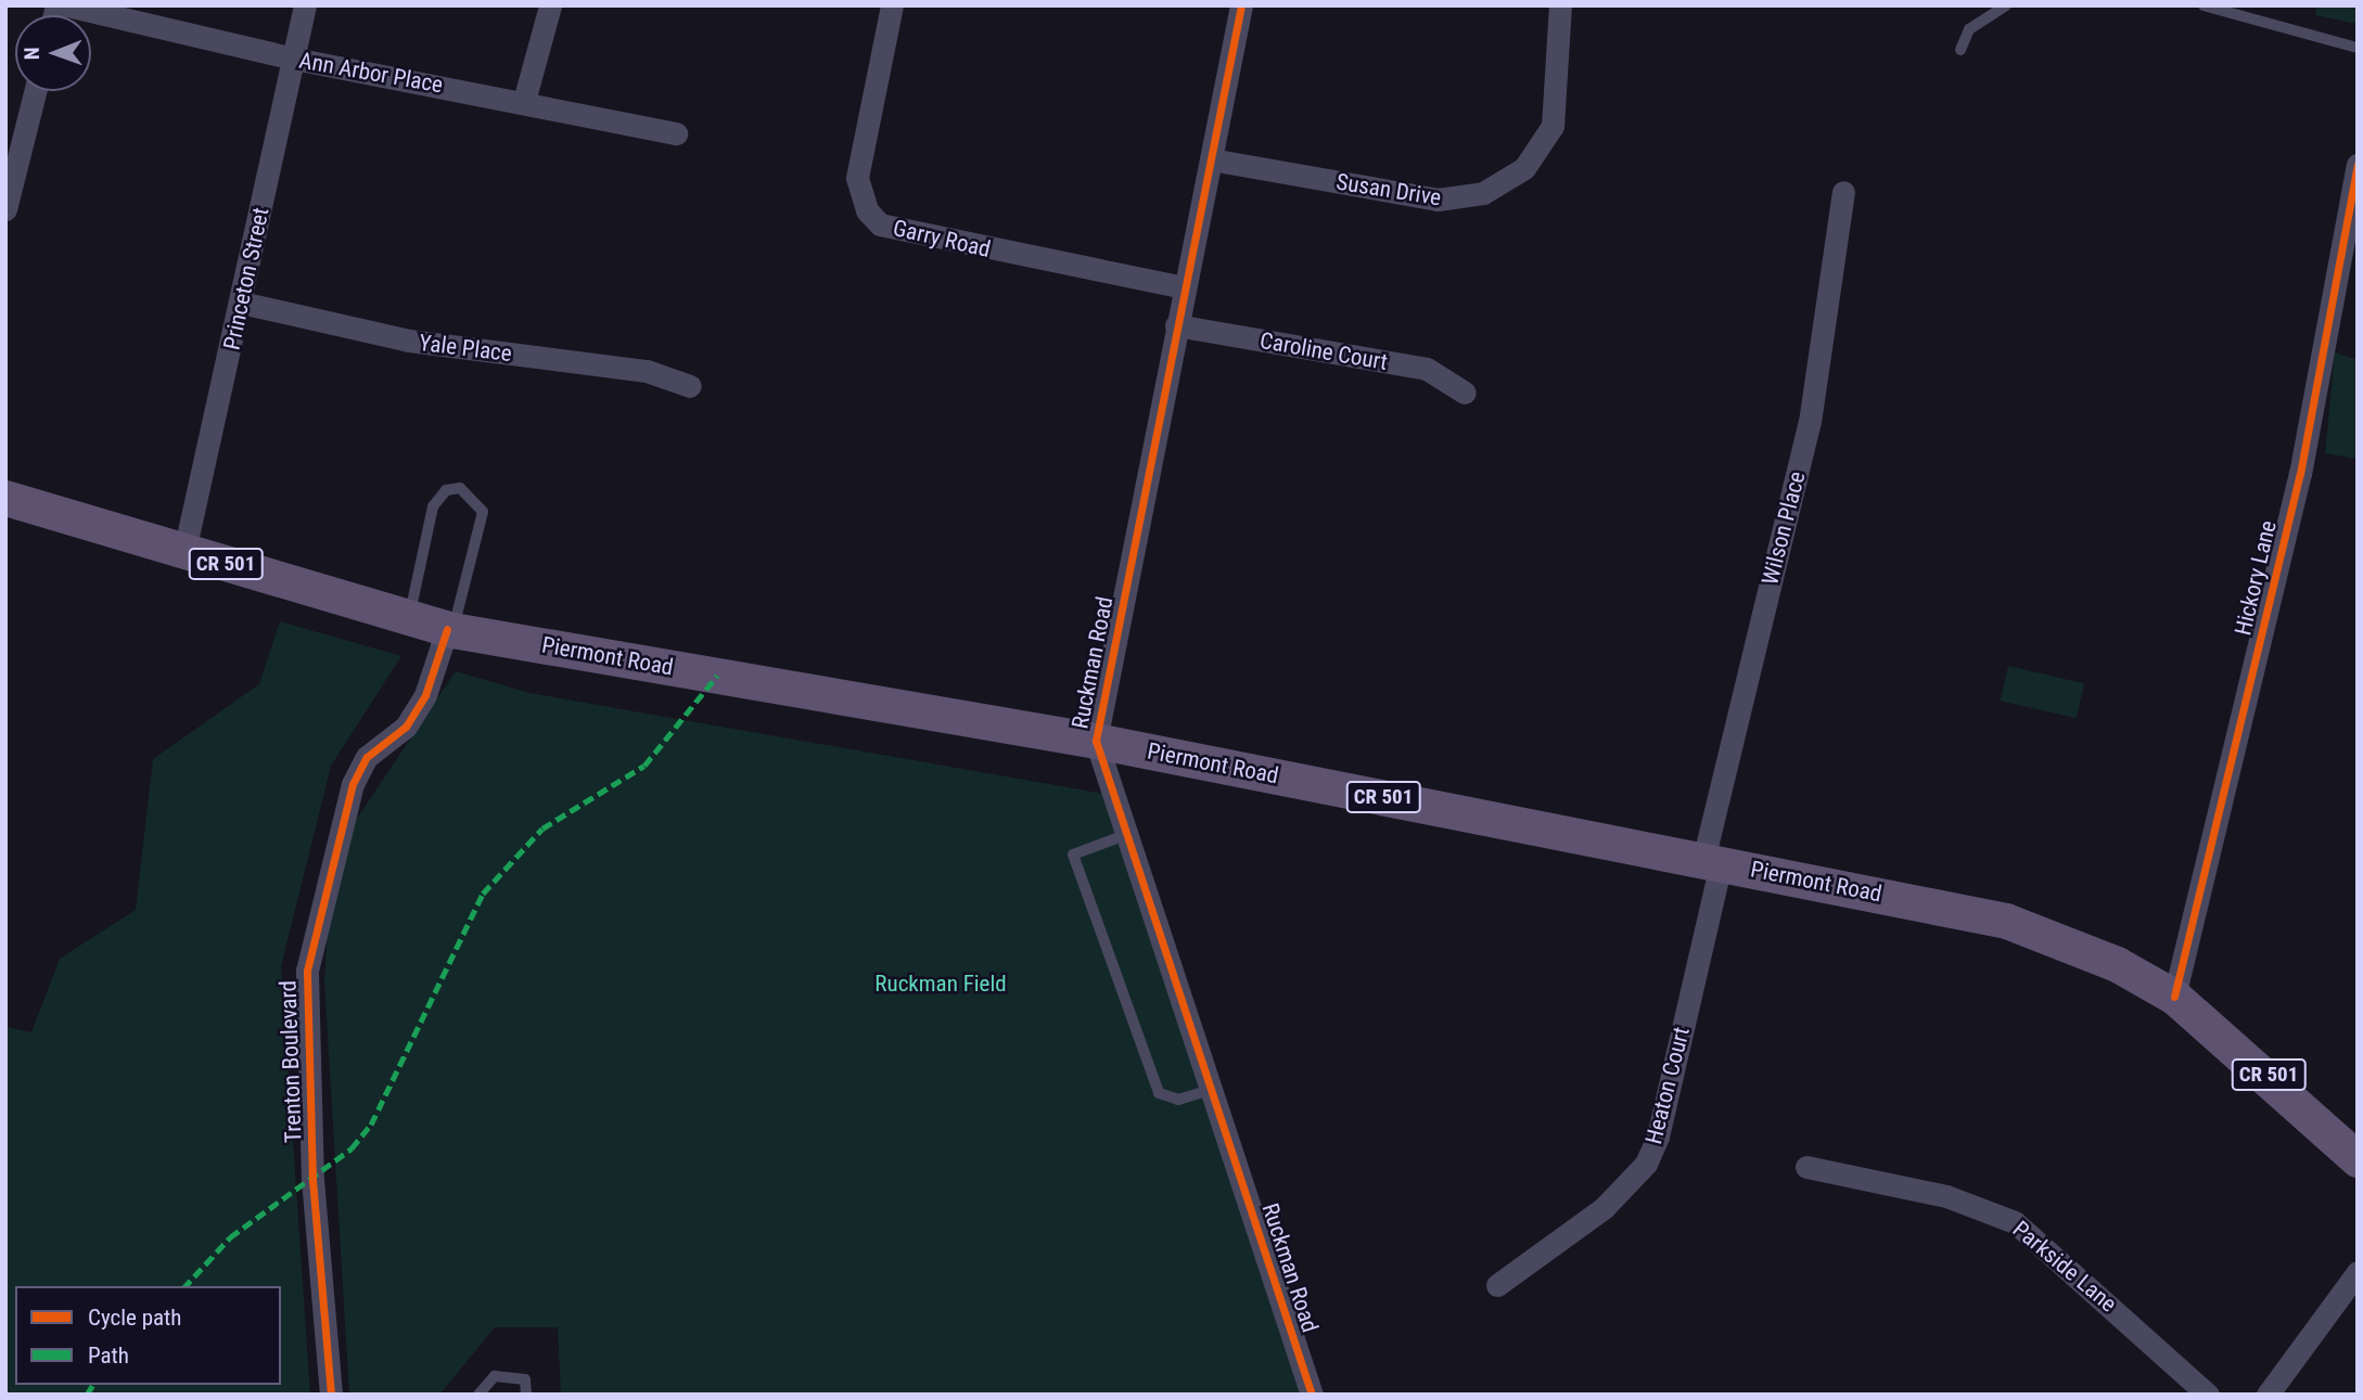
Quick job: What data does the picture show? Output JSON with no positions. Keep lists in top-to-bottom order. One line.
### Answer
{"streets":{"main road":["CR 501","Piermont Road"],"street":["Ann Arbor Place","Susan Drive","Garry Road","Princeton Street","Yale Place","Caroline Court","Wilson Place","Hickory Lane","Ruckman Road","Trenton Boulevard","Heaton Court","Parkside Lane"]},"crossings":[["Ann Arbor Place","Princeton Street"],["Susan Drive","Ruckman Road"],["Garry Road","Ruckman Road"],["Princeton Street","Yale Place"],["Princeton Street","Piermont Road"],["Caroline Court","Ruckman Road"],["Wilson Place","Piermont Road"],["Wilson Place","Heaton Court"],["Hickory Lane","Piermont Road"],["Piermont Road","Ruckman Road"],["Piermont Road","Trenton Boulevard"],["Piermont Road","Heaton Court"]],"parks":["Ruckman Field"],"legend":["Cycle path","Path"],"north":"left"}
